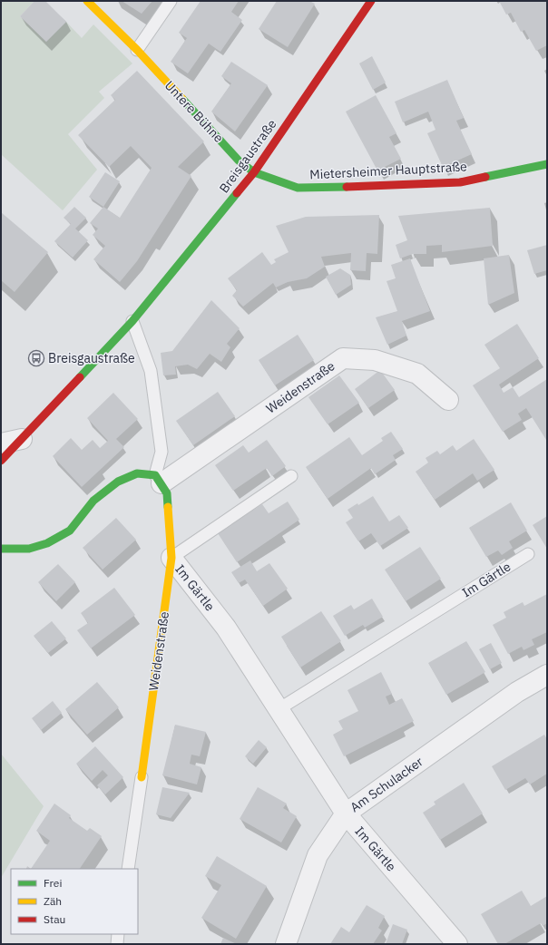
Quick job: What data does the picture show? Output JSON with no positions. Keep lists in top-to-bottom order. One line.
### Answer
{"streets":{"street":["Untere Bühne","Breisgaustraße","Mietersheimer Hauptstraße","Weidenstraße","Im Gärtle","Am Schulacker"]},"crossings":[["Untere Bühne","Breisgaustraße"],["Untere Bühne","Mietersheimer Hauptstraße"],["Breisgaustraße","Mietersheimer Hauptstraße"],["Weidenstraße","Im Gärtle"],["Im Gärtle","Am Schulacker"]],"places":{"bus stop":["Breisgaustraße"]},"legend":["Frei","Zäh","Stau"]}
